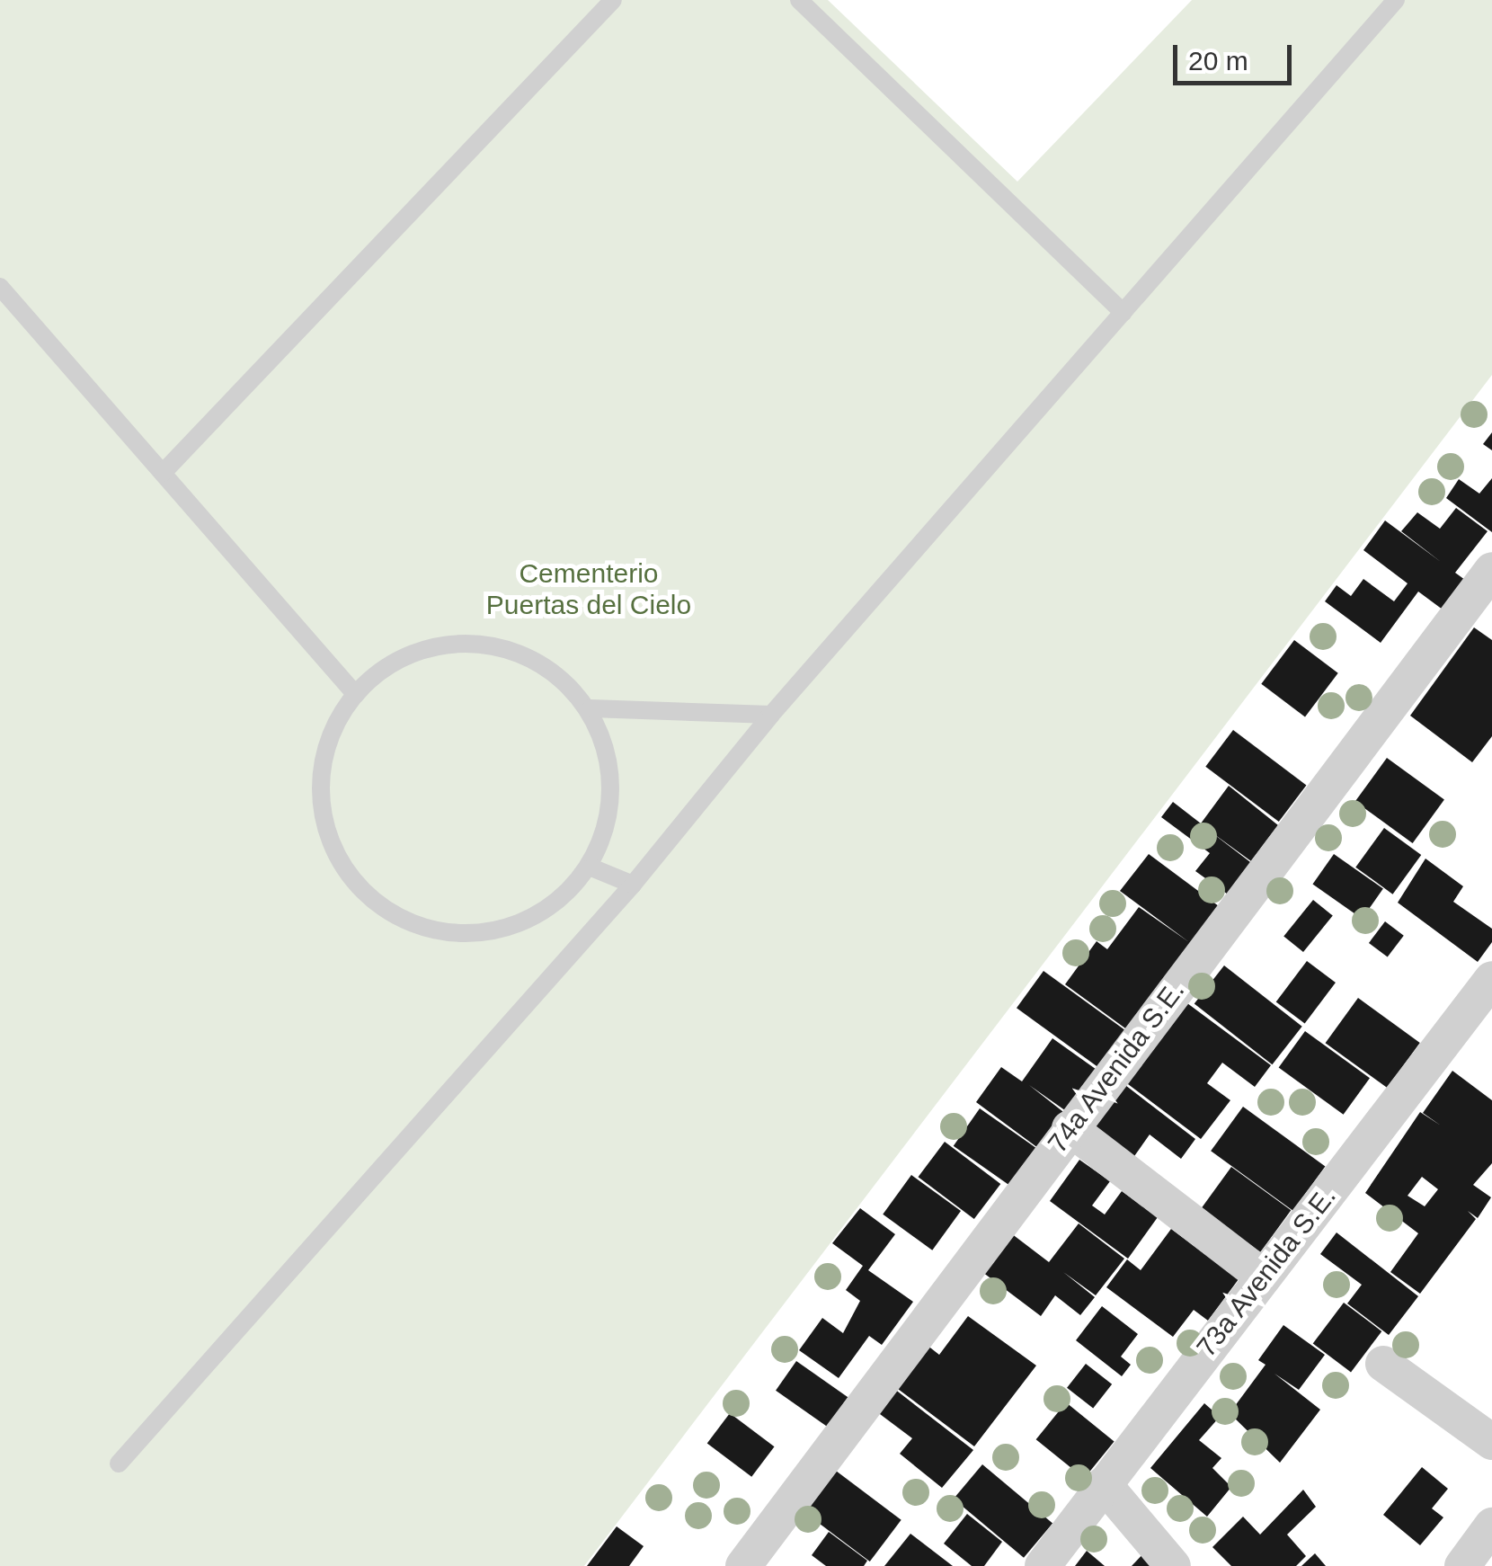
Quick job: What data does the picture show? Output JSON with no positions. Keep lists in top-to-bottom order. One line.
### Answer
{"streets":{"street":["74a Avenida S.E.","73a Avenida S.E."]},"parks":["Cementerio Puertas del Cielo"],"scale_bar":"20 m"}
